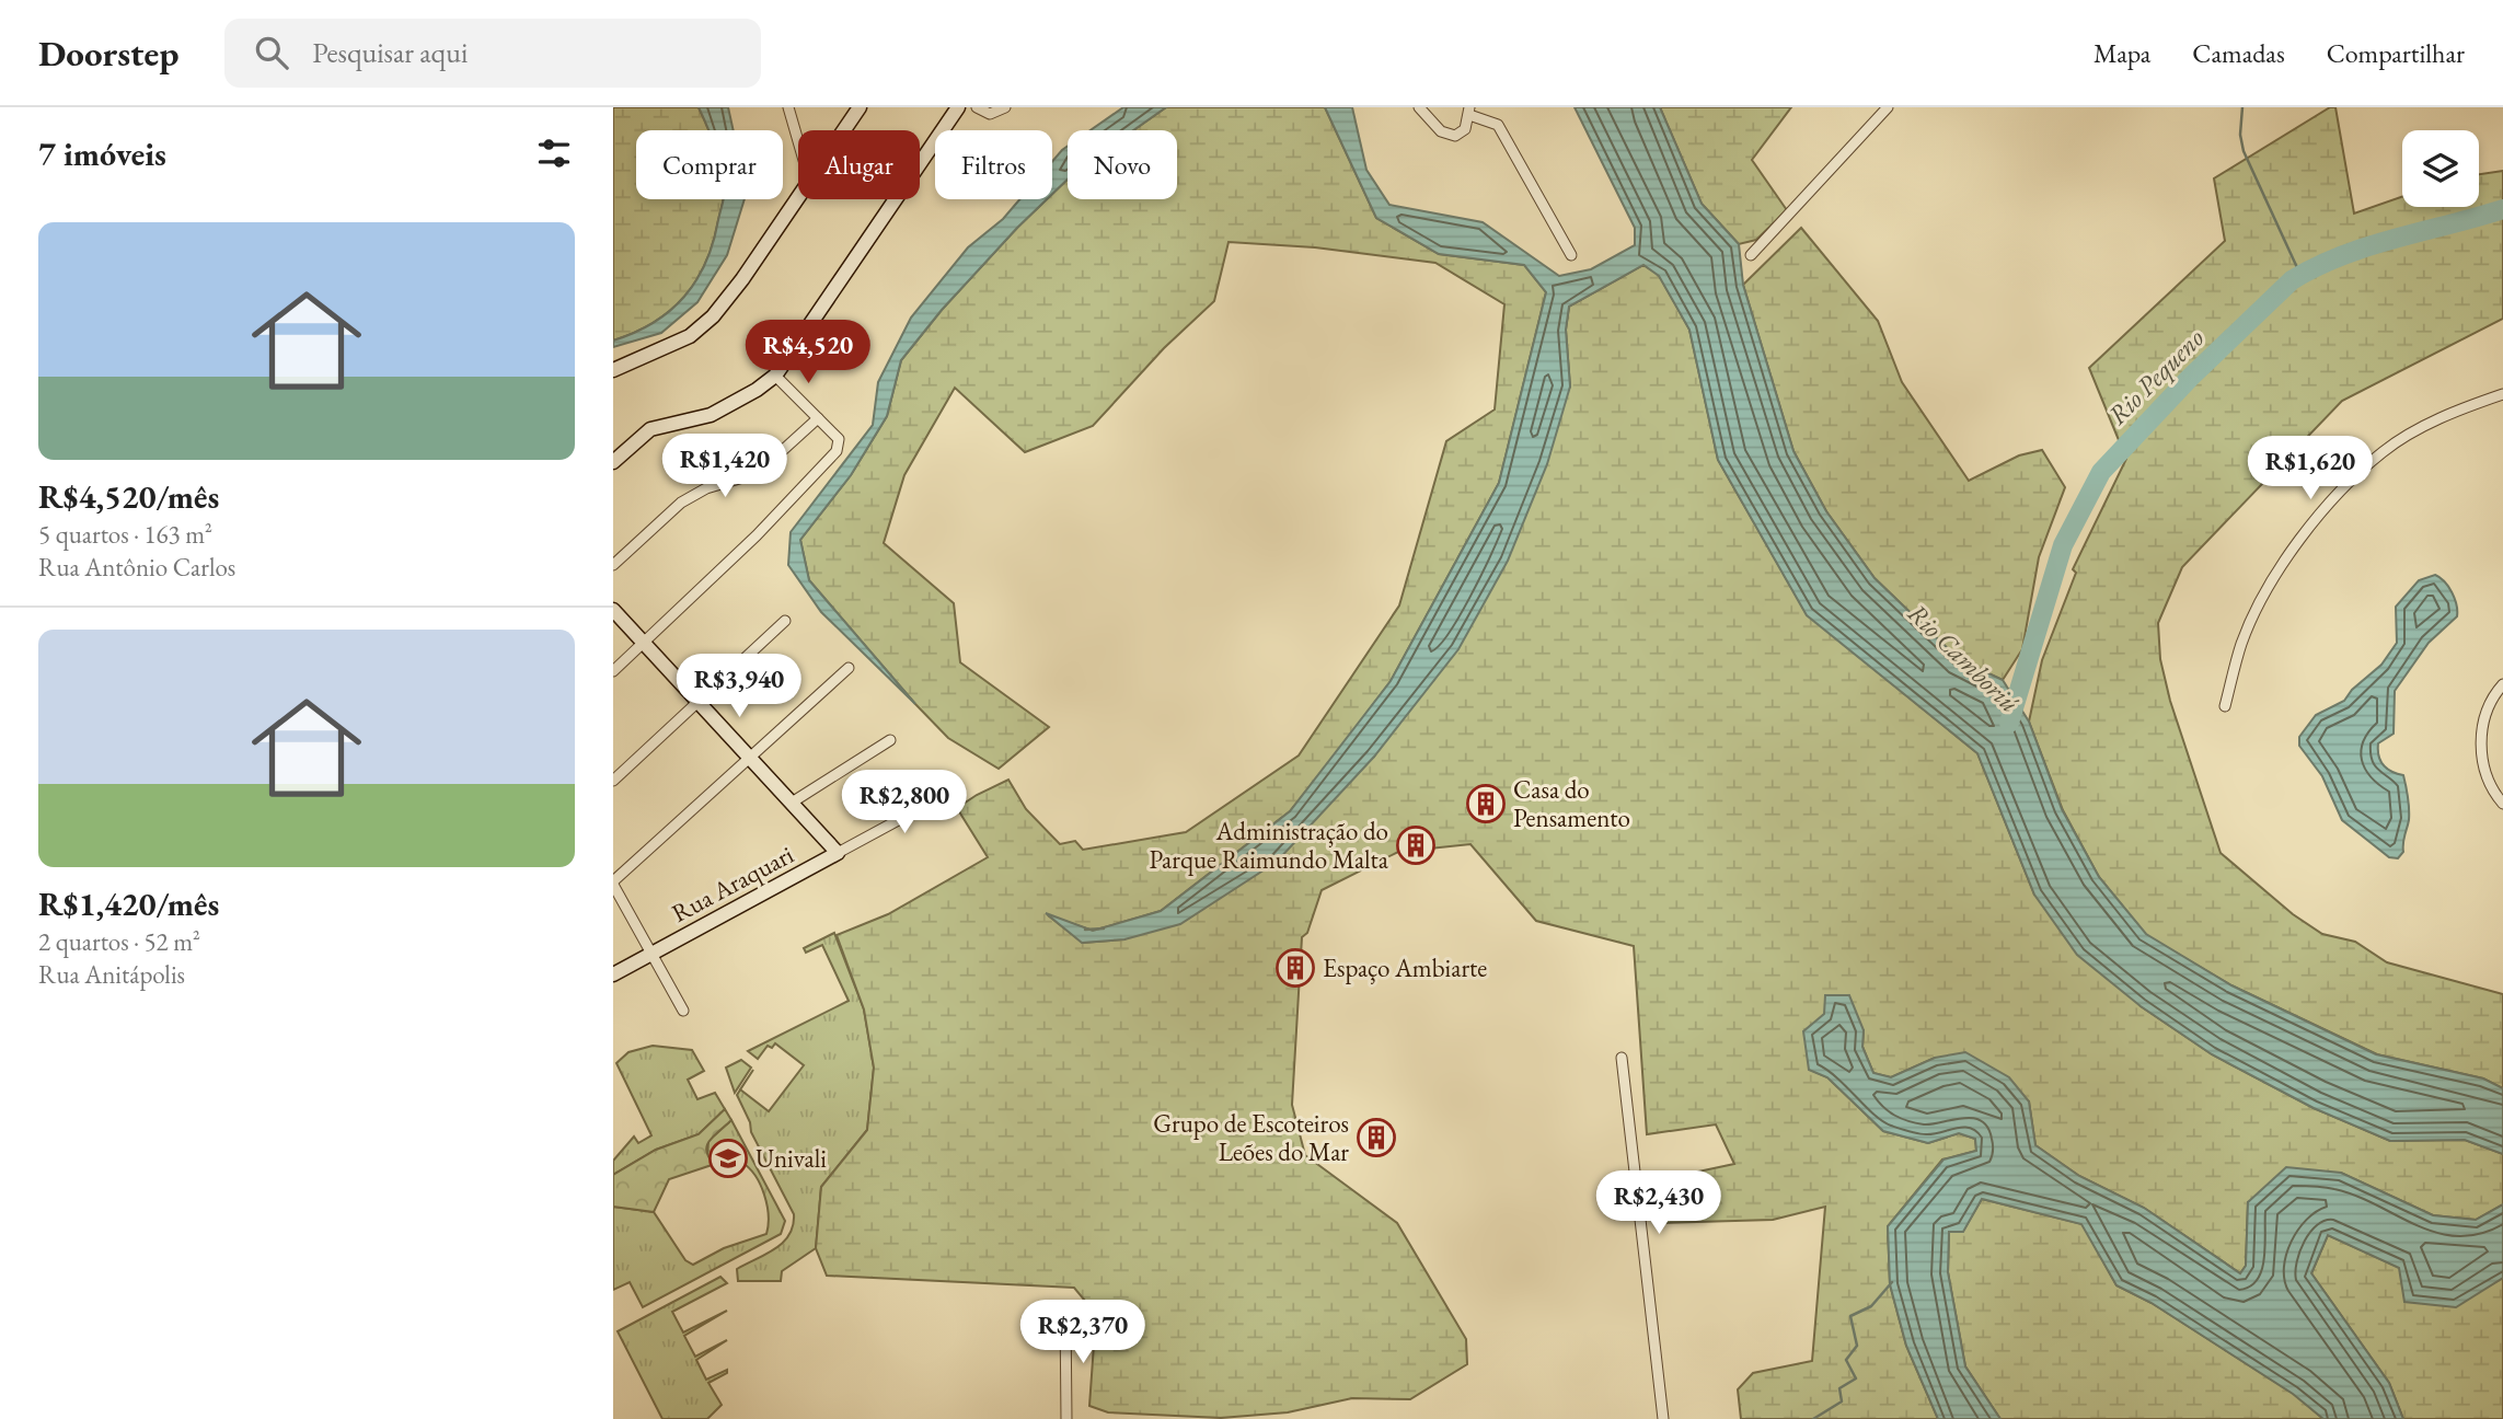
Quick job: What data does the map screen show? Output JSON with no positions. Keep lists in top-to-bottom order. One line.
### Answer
{"streets":{"street":["Rua Araquari"]},"water":["Rio Pequeno","Rio Camboriú"],"places":{"building":["Casa do Pensamento","Administração do Parque Raimundo Malta","Espaço Ambiarte","Grupo de Escoteiros Leões do Mar"],"school or university":["Univali"]},"page":{"header":"Doorstep","search":"Pesquisar aqui","nav":["Mapa","Camadas","Compartilhar"],"heading":"7 imóveis","chip":["Comprar","Alugar","Filtros","Novo"],"list":[{"name":"R$4,520/mês","note":"5 quartos · 163 m² · Rua Antônio Carlos"},{"name":"R$1,420/mês","note":"2 quartos · 52 m² · Rua Anitápolis"}],"price":["R$4,520","R$1,420","R$1,620","R$3,940","R$2,800","R$2,430","R$2,370"]}}
